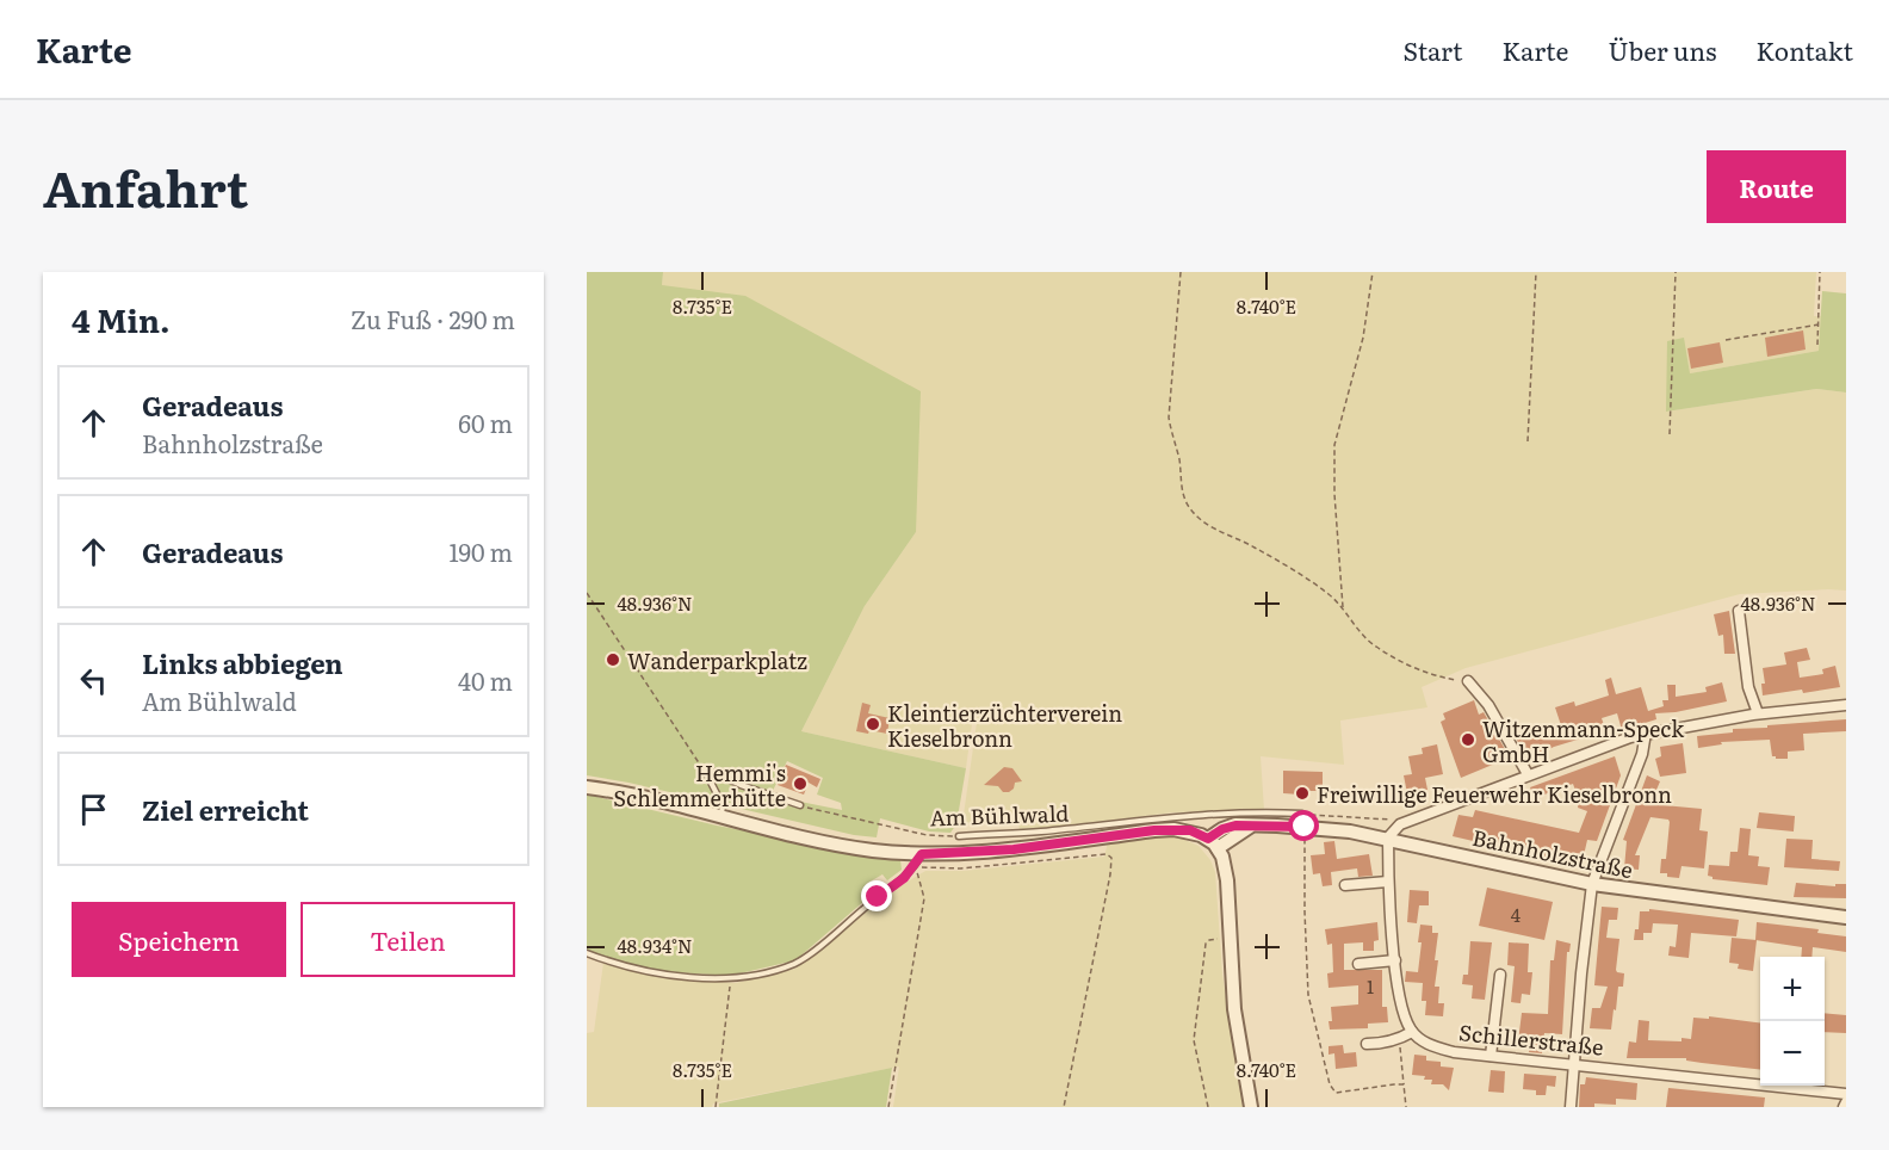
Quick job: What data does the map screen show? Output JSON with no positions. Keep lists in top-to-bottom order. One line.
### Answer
{"streets":{"street":["Bahnholzstraße","Schillerstraße"],"lane":["Am Bühlwald"]},"crossings":[["Am Bühlwald","Bahnholzstraße"]],"places":["Wanderparkplatz","Kleintierzüchterverein Kieselbronn","Witzenmann-Speck GmbH","Hemmi's Schlemmerhütte","Freiwillige Feuerwehr Kieselbronn"],"house_numbers":["4","1"],"page":{"header":"Karte","nav":["Start","Karte","Über uns","Kontakt"],"title":"Anfahrt","buttons":["Route",["Speichern","Teilen"]],"heading":["4 Min.","Zu Fuß · 290 m"],"list":[["Geradeaus","Bahnholzstraße","60 m"],["Geradeaus","190 m"],["Links abbiegen","Am Bühlwald","40 m"],"Ziel erreicht"],"map_buttons":["+","−"]},"coordinates":["8.735°E","8.740°E","48.936°N","48.934°N"]}
